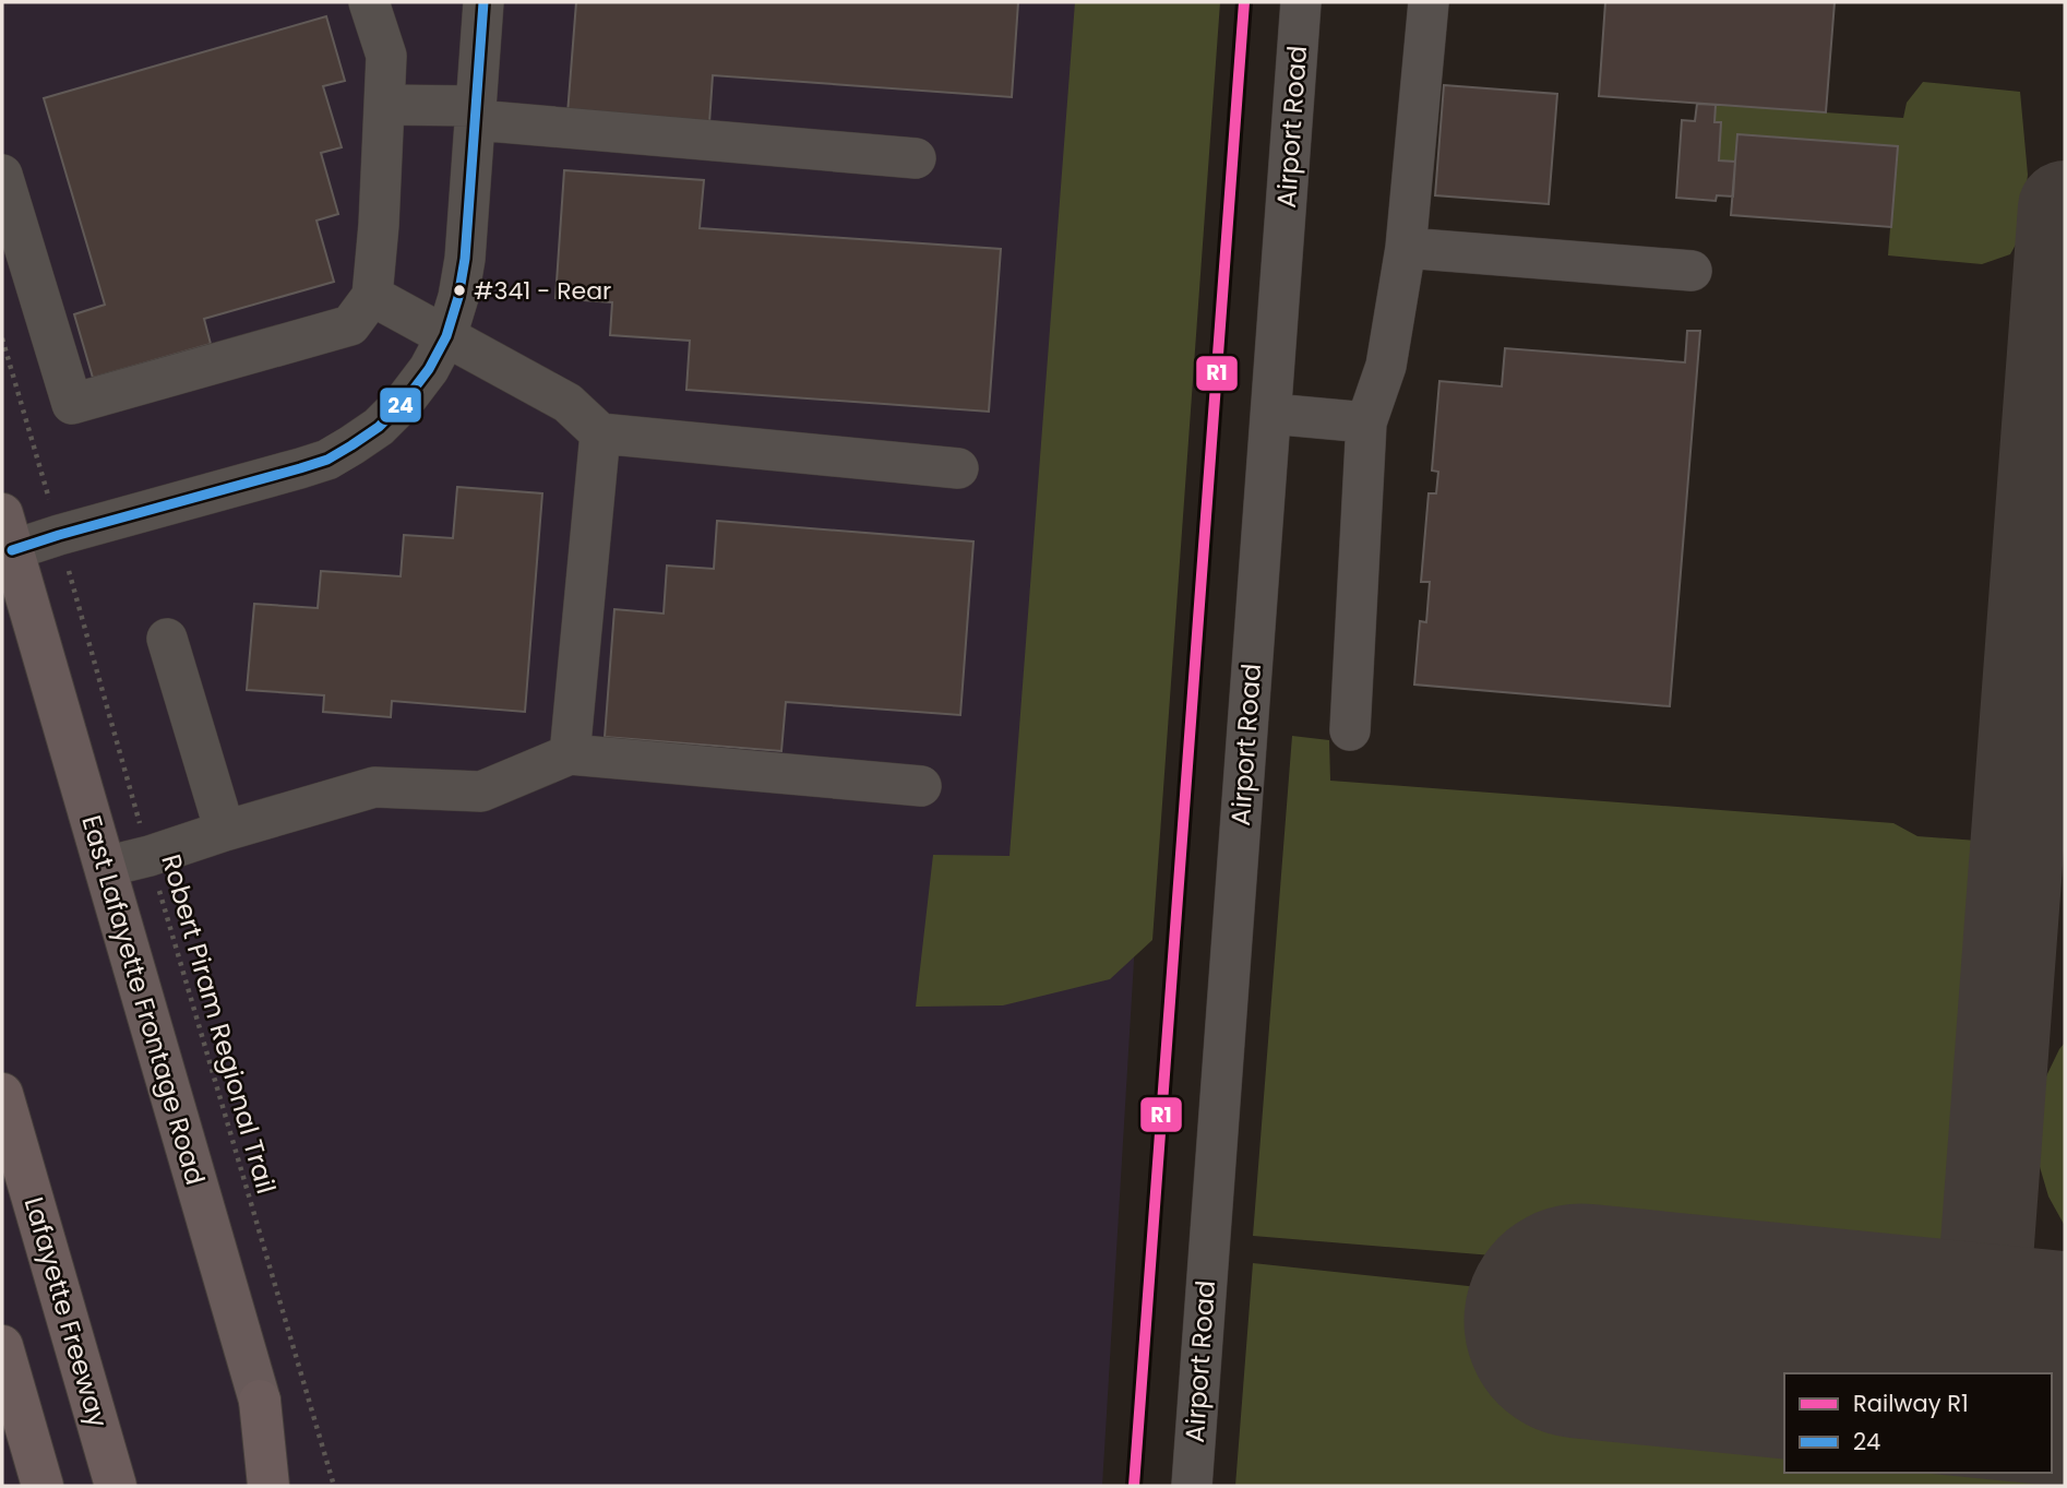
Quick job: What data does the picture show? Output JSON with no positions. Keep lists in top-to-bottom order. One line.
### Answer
{"streets":{"highway":["Lafayette Freeway"],"main road":["East Lafayette Frontage Road"],"street":["Airport Road"],"path":["Robert Piram Regional Trail"]},"places":["#341 - Rear"],"lines":["rail line R1","transit line 24"],"legend":["Railway R1","24"]}
